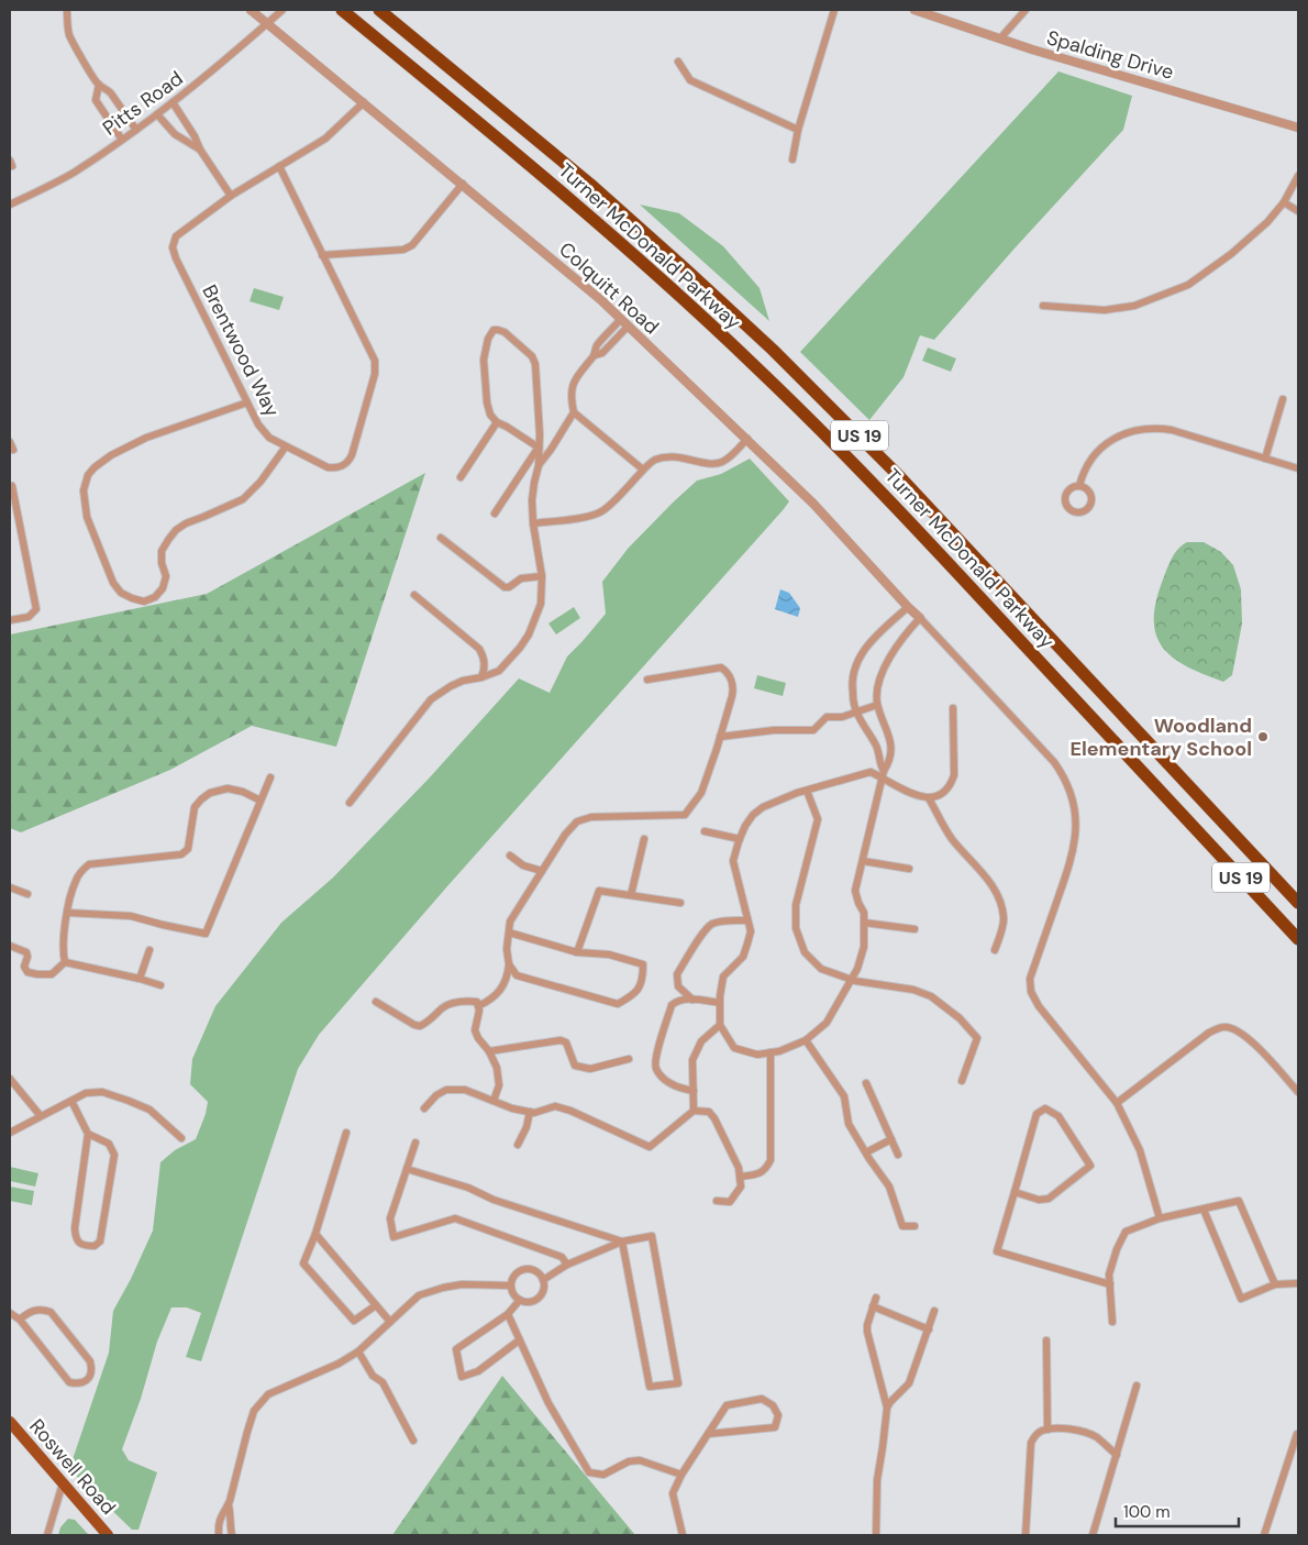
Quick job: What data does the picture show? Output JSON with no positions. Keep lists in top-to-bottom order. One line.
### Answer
{"streets":{"highway":["Turner McDonald Parkway","US 19"],"main road":["Roswell Road"],"street":["Spalding Drive","Pitts Road","Colquitt Road","Brentwood Way"]},"crossings":[["Pitts Road","Colquitt Road"],["Colquitt Road","Brentwood Way"]],"places":["Woodland Elementary School"],"scale_bar":"100 m"}
